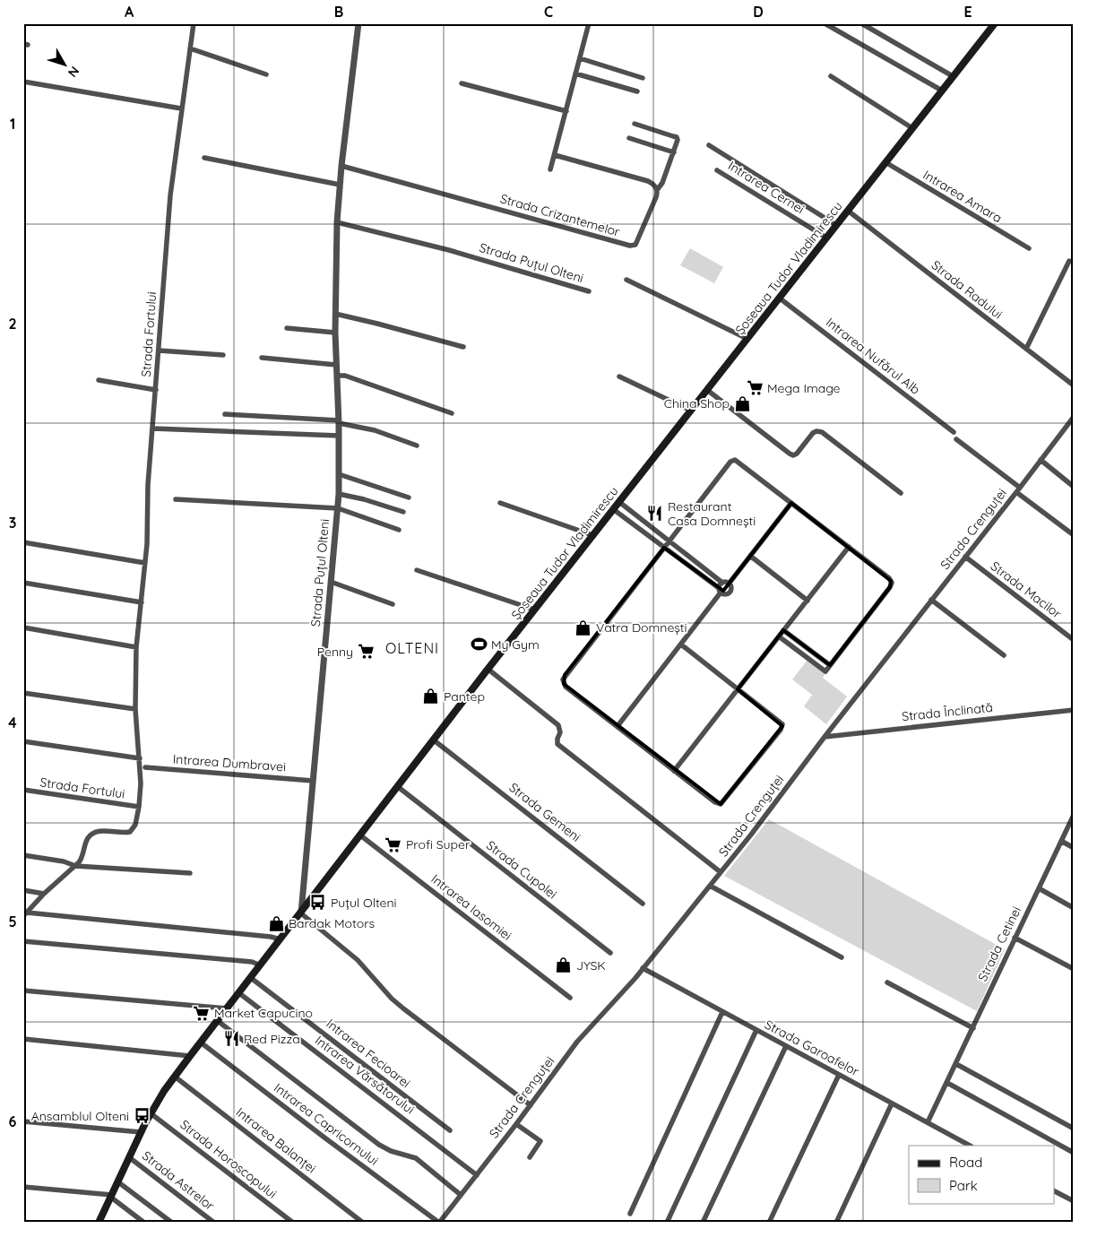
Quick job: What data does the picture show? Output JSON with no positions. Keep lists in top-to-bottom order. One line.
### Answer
{"streets":{"main road":["Șoseaua Tudor Vladimirescu"],"street":["Intrarea Cernei","Intrarea Amara","Strada Crizantemelor","Strada Puțul Olteni","Strada Radului","Strada Fortului","Intrarea Nufărul Alb","Strada Crenguței","Strada Macilor","Strada Înclinată","Intrarea Dumbravei","Strada Gemeni","Strada Cupolei","Intrarea Iasomiei","Strada Cetinei","Strada Garoafelor","Intrarea Fecioarei","Intrarea Vărsătorului","Intrarea Capricornului","Intrarea Balanței","Strada Horoscopului","Strada Astrelor"]},"crossings":[["Intrarea Cernei","Șoseaua Tudor Vladimirescu"],["Intrarea Amara","Șoseaua Tudor Vladimirescu"],["Strada Crizantemelor","Strada Puțul Olteni"],["Strada Puțul Olteni","Șoseaua Tudor Vladimirescu"],["Strada Puțul Olteni","Intrarea Dumbravei"],["Șoseaua Tudor Vladimirescu","Strada Radului"],["Șoseaua Tudor Vladimirescu","Intrarea Nufărul Alb"],["Șoseaua Tudor Vladimirescu","Strada Gemeni"],["Șoseaua Tudor Vladimirescu","Strada Cupolei"],["Șoseaua Tudor Vladimirescu","Intrarea Iasomiei"],["Șoseaua Tudor Vladimirescu","Intrarea Fecioarei"],["Șoseaua Tudor Vladimirescu","Intrarea Vărsătorului"],["Șoseaua Tudor Vladimirescu","Intrarea Capricornului"],["Șoseaua Tudor Vladimirescu","Intrarea Balanței"],["Șoseaua Tudor Vladimirescu","Strada Horoscopului"],["Șoseaua Tudor Vladimirescu","Strada Astrelor"],["Strada Crenguței","Strada Macilor"],["Strada Crenguței","Strada Înclinată"],["Strada Crenguței","Strada Garoafelor"],["Strada Crenguței","Intrarea Vărsătorului"],["Strada Crenguței","Intrarea Capricornului"],["Strada Cetinei","Strada Garoafelor"]],"districts":["OLTENI"],"places":{"supermarket":["Mega Image","Penny","Profi Super","Market Capucino"],"shop":["China Shop","Vatra Domnești","Pantep","Bardak Motors","JYSK"],"restaurant":["Restaurant Casa Domnești","Red Pizza"],"sports":["My Gym"],"bus stop":["Puțul Olteni","Ansamblul Olteni"]},"legend":["Road","Park"],"north":"bottom right","grid":{"columns":["A","B","C","D","E"],"rows":["1","2","3","4","5","6"]}}
